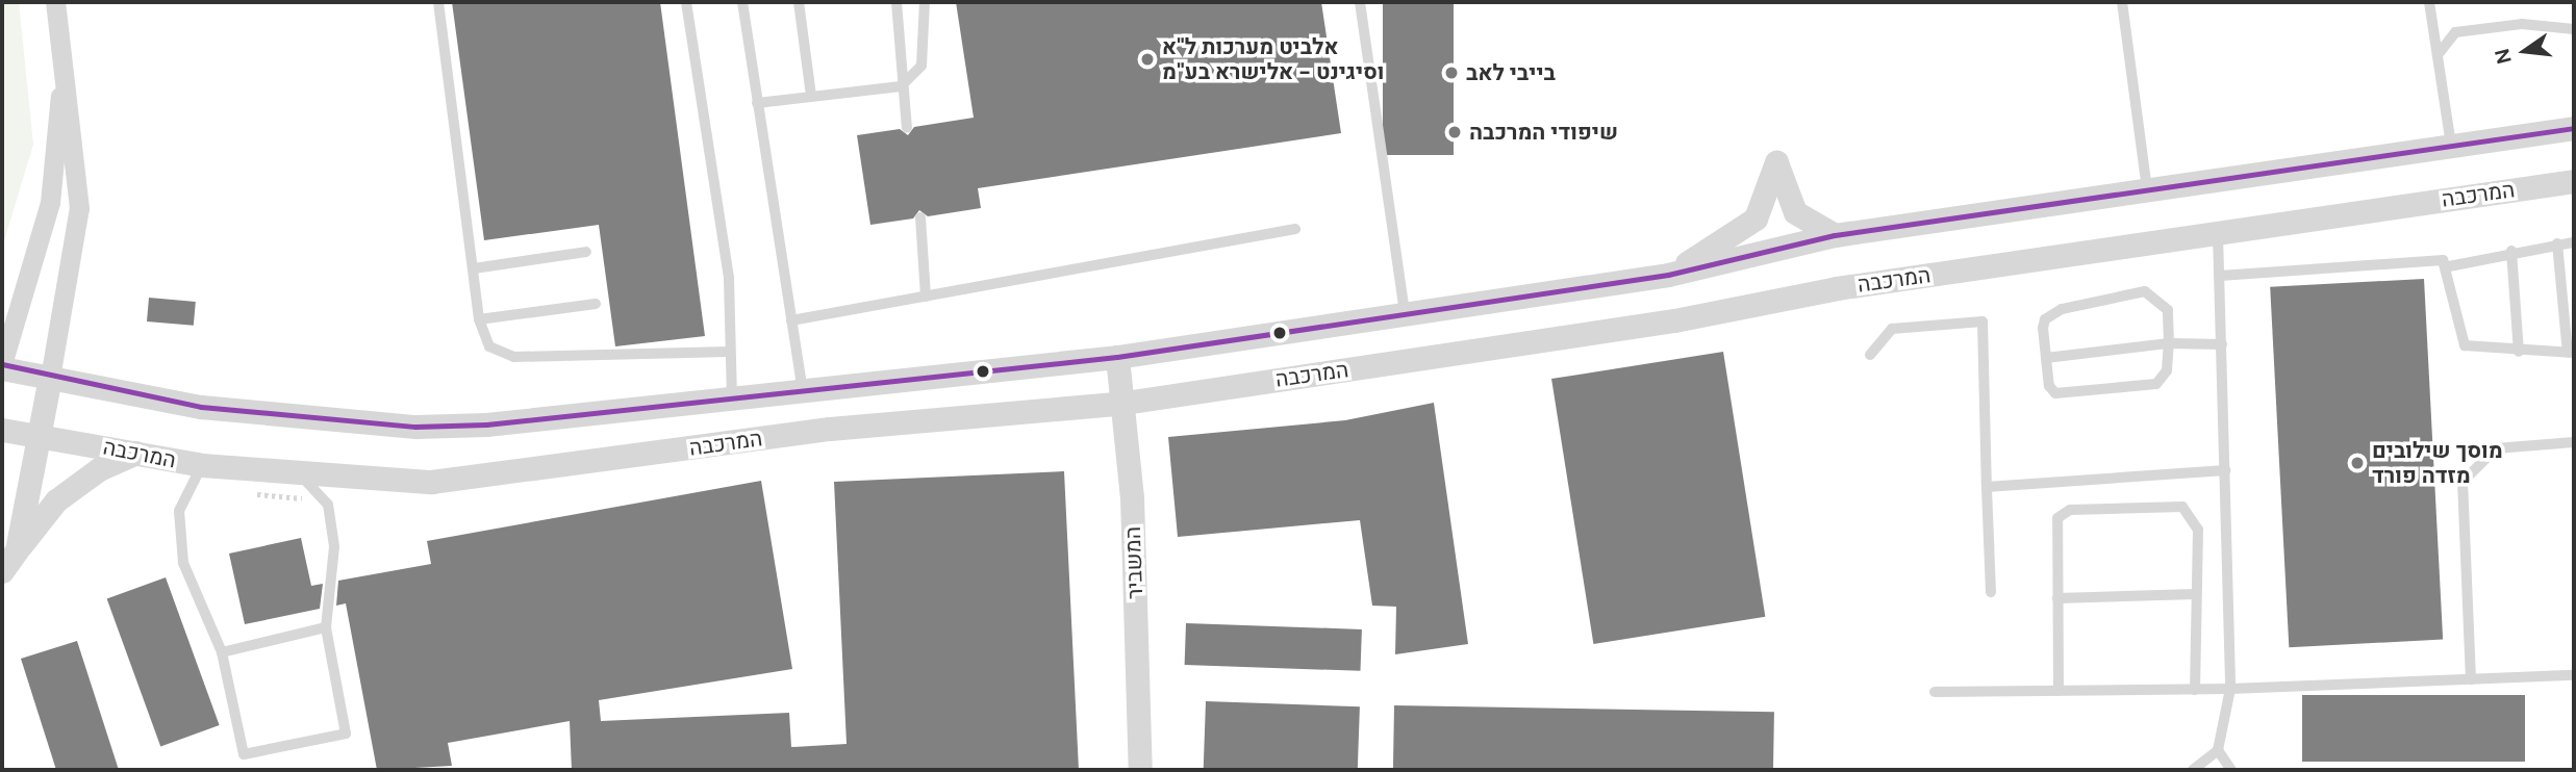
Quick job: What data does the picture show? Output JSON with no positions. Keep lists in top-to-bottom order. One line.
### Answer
{"streets":{"street":["המרכבה","המשביר"]},"crossings":[["המרכבה","המשביר"]],"places":["אלביט מערכות ל\"א וסיגינט - אלישרא בע\"מ","בייבי לאב","שיפודי המרכבה","מוסך שילובים מזדה פורד"],"north":"left"}
